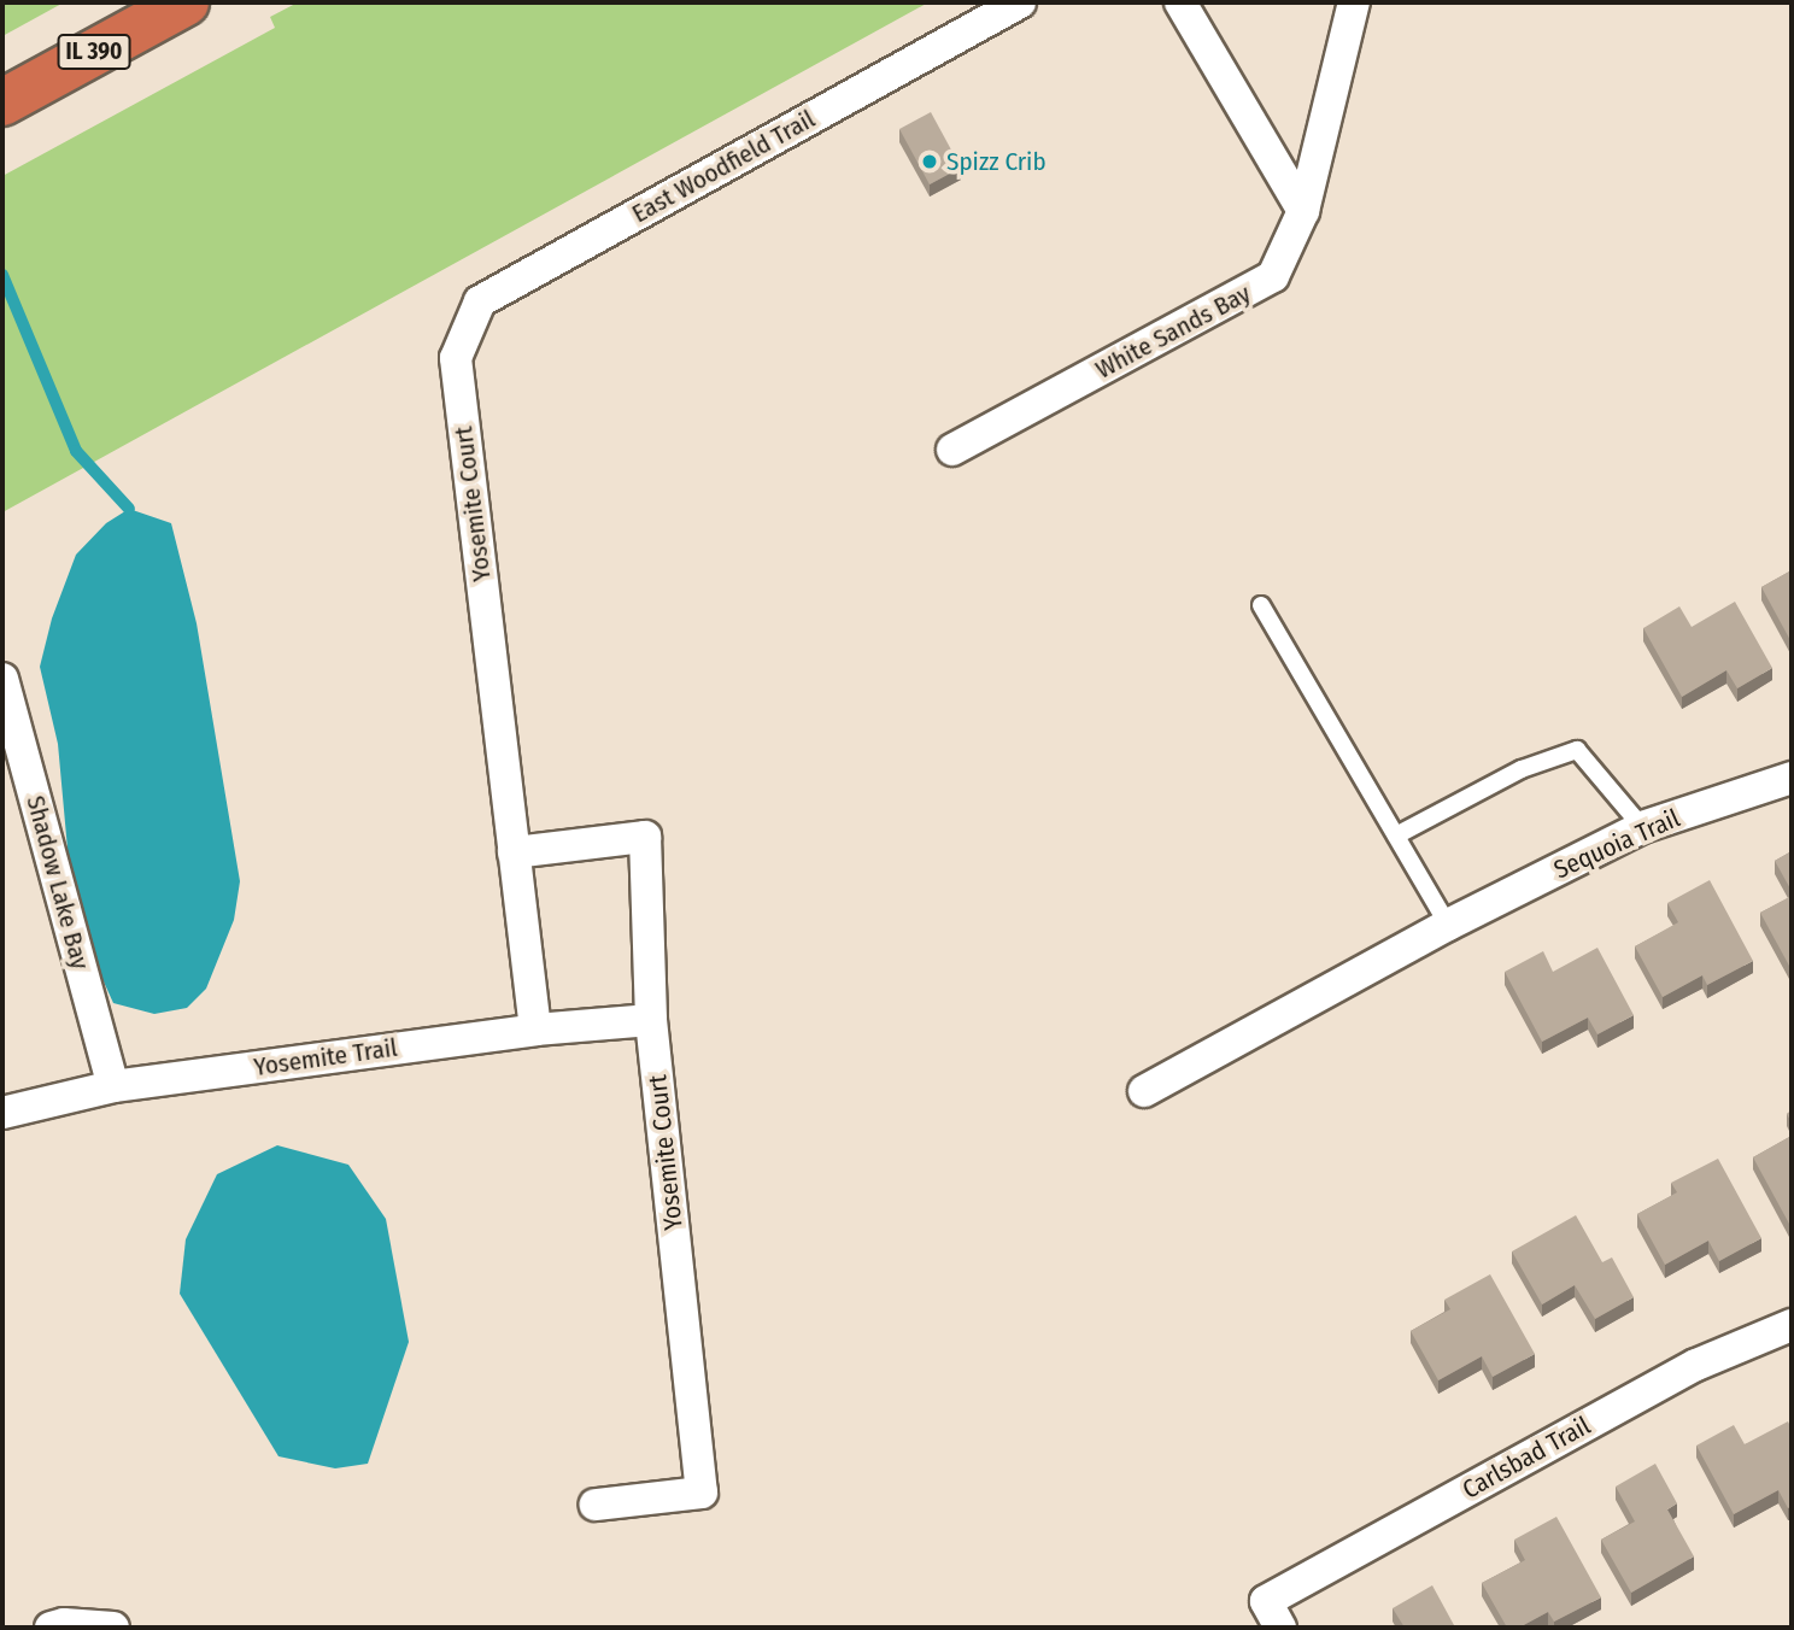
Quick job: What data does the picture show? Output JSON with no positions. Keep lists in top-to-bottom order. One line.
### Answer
{"streets":{"highway":["IL 390"],"street":["East Woodfield Trail","White Sands Bay","Yosemite Court","Sequoia Trail","Shadow Lake Bay","Yosemite Trail","Carlsbad Trail"]},"crossings":[["East Woodfield Trail","Yosemite Court"],["Yosemite Court","Yosemite Trail"],["Shadow Lake Bay","Yosemite Trail"]],"places":["Spizz Crib"]}
